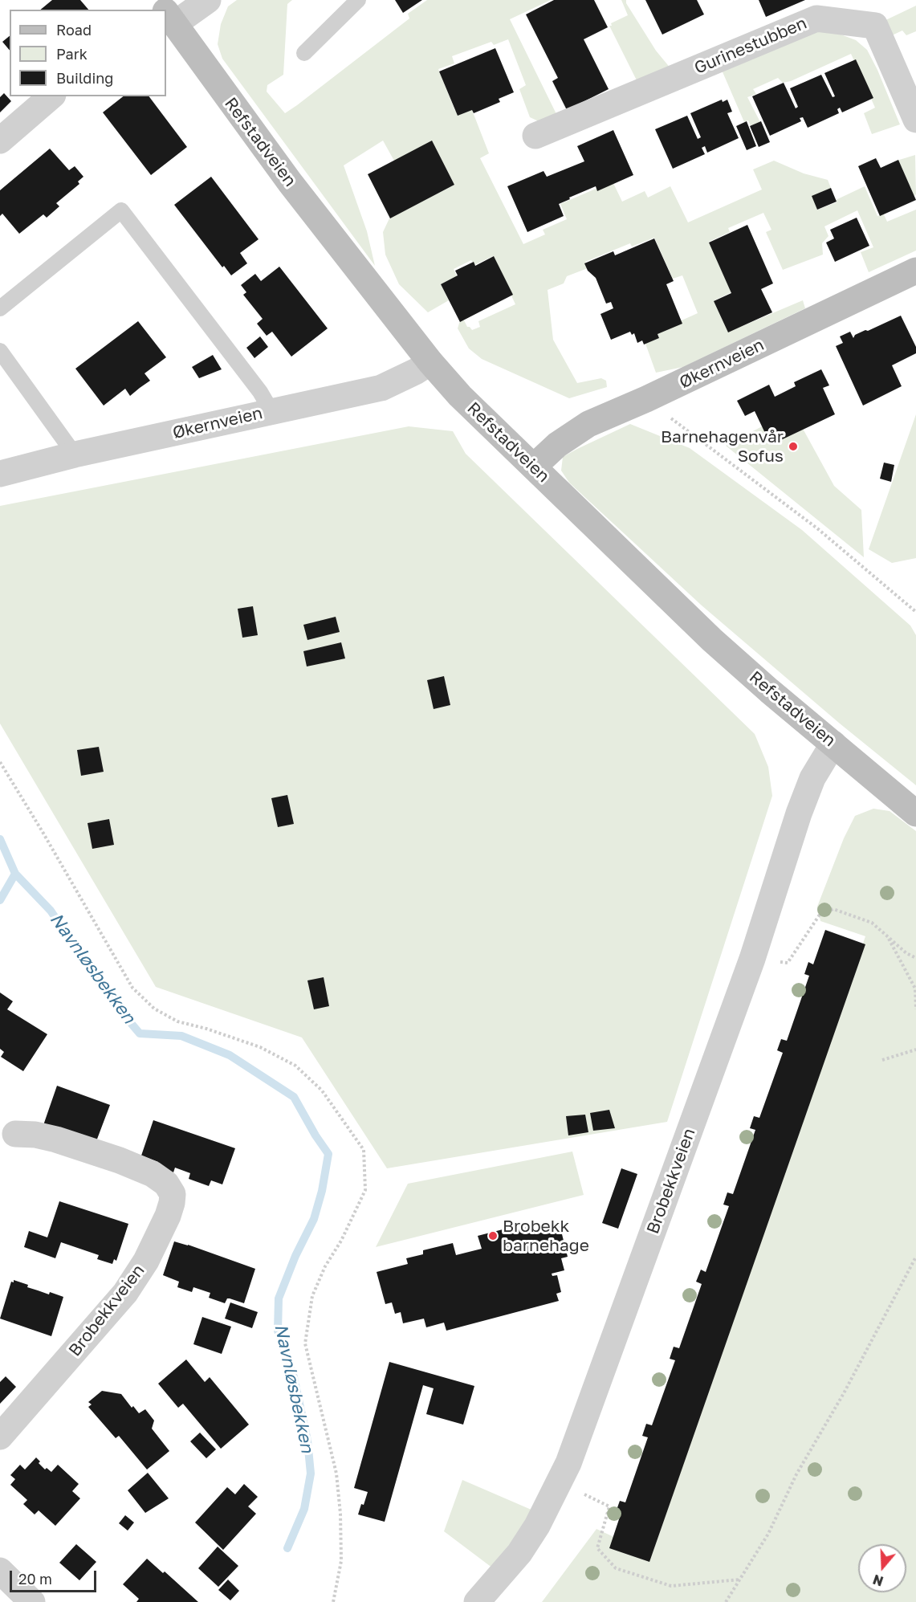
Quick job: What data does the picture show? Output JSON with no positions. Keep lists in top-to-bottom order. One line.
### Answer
{"streets":{"street":["Gurinestubben","Refstadveien","Økernveien","Brobekkveien"]},"crossings":[["Refstadveien","Økernveien"],["Refstadveien","Brobekkveien"]],"water":["Navnløsbekken"],"places":["Barnehagenvår Sofus","Brobekk barnehage"],"legend":["Road","Park","Building"],"scale_bar":"20 m","north":"bottom"}
